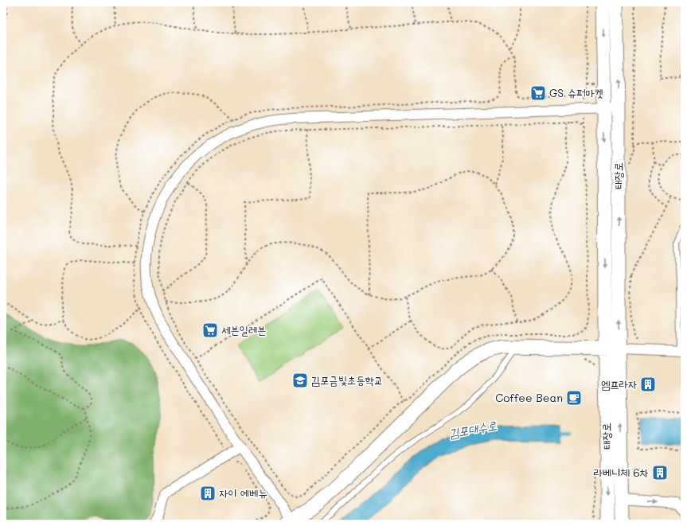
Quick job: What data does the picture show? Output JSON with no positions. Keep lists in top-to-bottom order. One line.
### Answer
{"streets":{"street":["태장로"]},"water":["김포대수로"],"places":{"supermarket":["GS 슈퍼마켓","세븐일레븐"],"school or university":["김포금빛초등학교"],"building":["엠프라자","라베니체 6차","자이 에베뉴"],"cafe":["Coffee Bean"]}}
